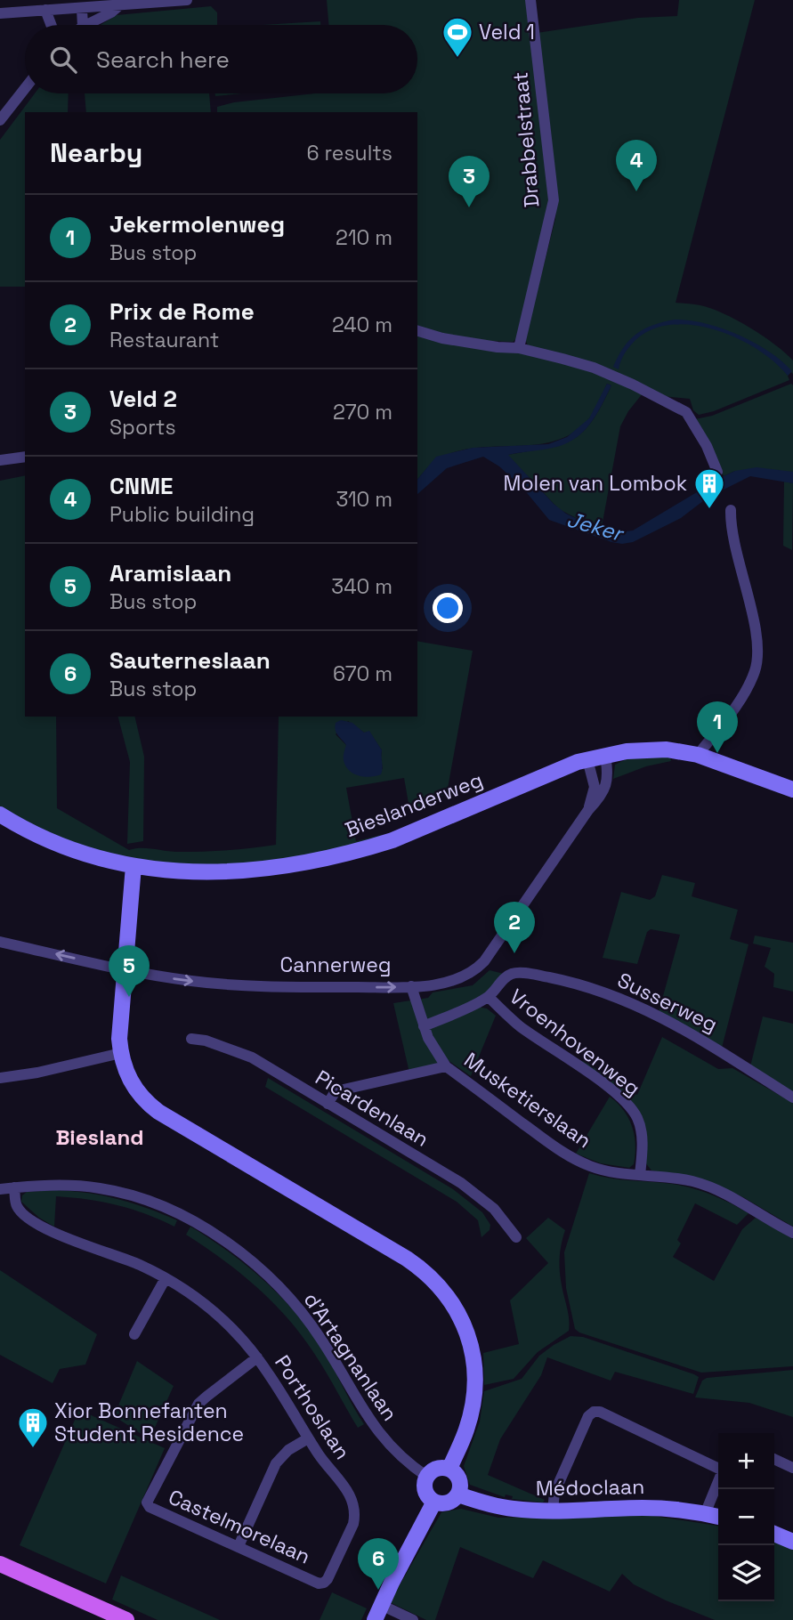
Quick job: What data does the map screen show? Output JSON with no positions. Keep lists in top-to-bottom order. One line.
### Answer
{"streets":{"street":["Drabbelstraat","Bieslanderweg","Cannerweg","Susserweg","Vroenhovenweg","Musketierslaan","Picardenlaan","d'Artagnanlaan","Porthoslaan","Médoclaan","Castelmorelaan"]},"crossings":[["Bieslanderweg","Cannerweg"],["Susserweg","Vroenhovenweg"],["Vroenhovenweg","Musketierslaan"],["Musketierslaan","Picardenlaan"],["d'Artagnanlaan","Porthoslaan"],["d'Artagnanlaan","Médoclaan"],["Porthoslaan","Castelmorelaan"]],"districts":["Biesland"],"water":["Jeker"],"places":{"sports":["Veld 1"],"building":["Molen van Lombok","Xior Bonnefanten Student Residence"]},"page":{"search":"Search here","heading":["Nearby","6 results"],"pins":["4","3","1","2","5","6"],"list":[{"mark":"1","name":"Jekermolenweg","note":"Bus stop","value":"210 m"},{"mark":"2","name":"Prix de Rome","note":"Restaurant","value":"240 m"},{"mark":"3","name":"Veld 2","note":"Sports","value":"270 m"},{"mark":"4","name":"CNME","note":"Public building","value":"310 m"},{"mark":"5","name":"Aramislaan","note":"Bus stop","value":"340 m"},{"mark":"6","name":"Sauterneslaan","note":"Bus stop","value":"670 m"}],"map_buttons":["+","−"]}}
